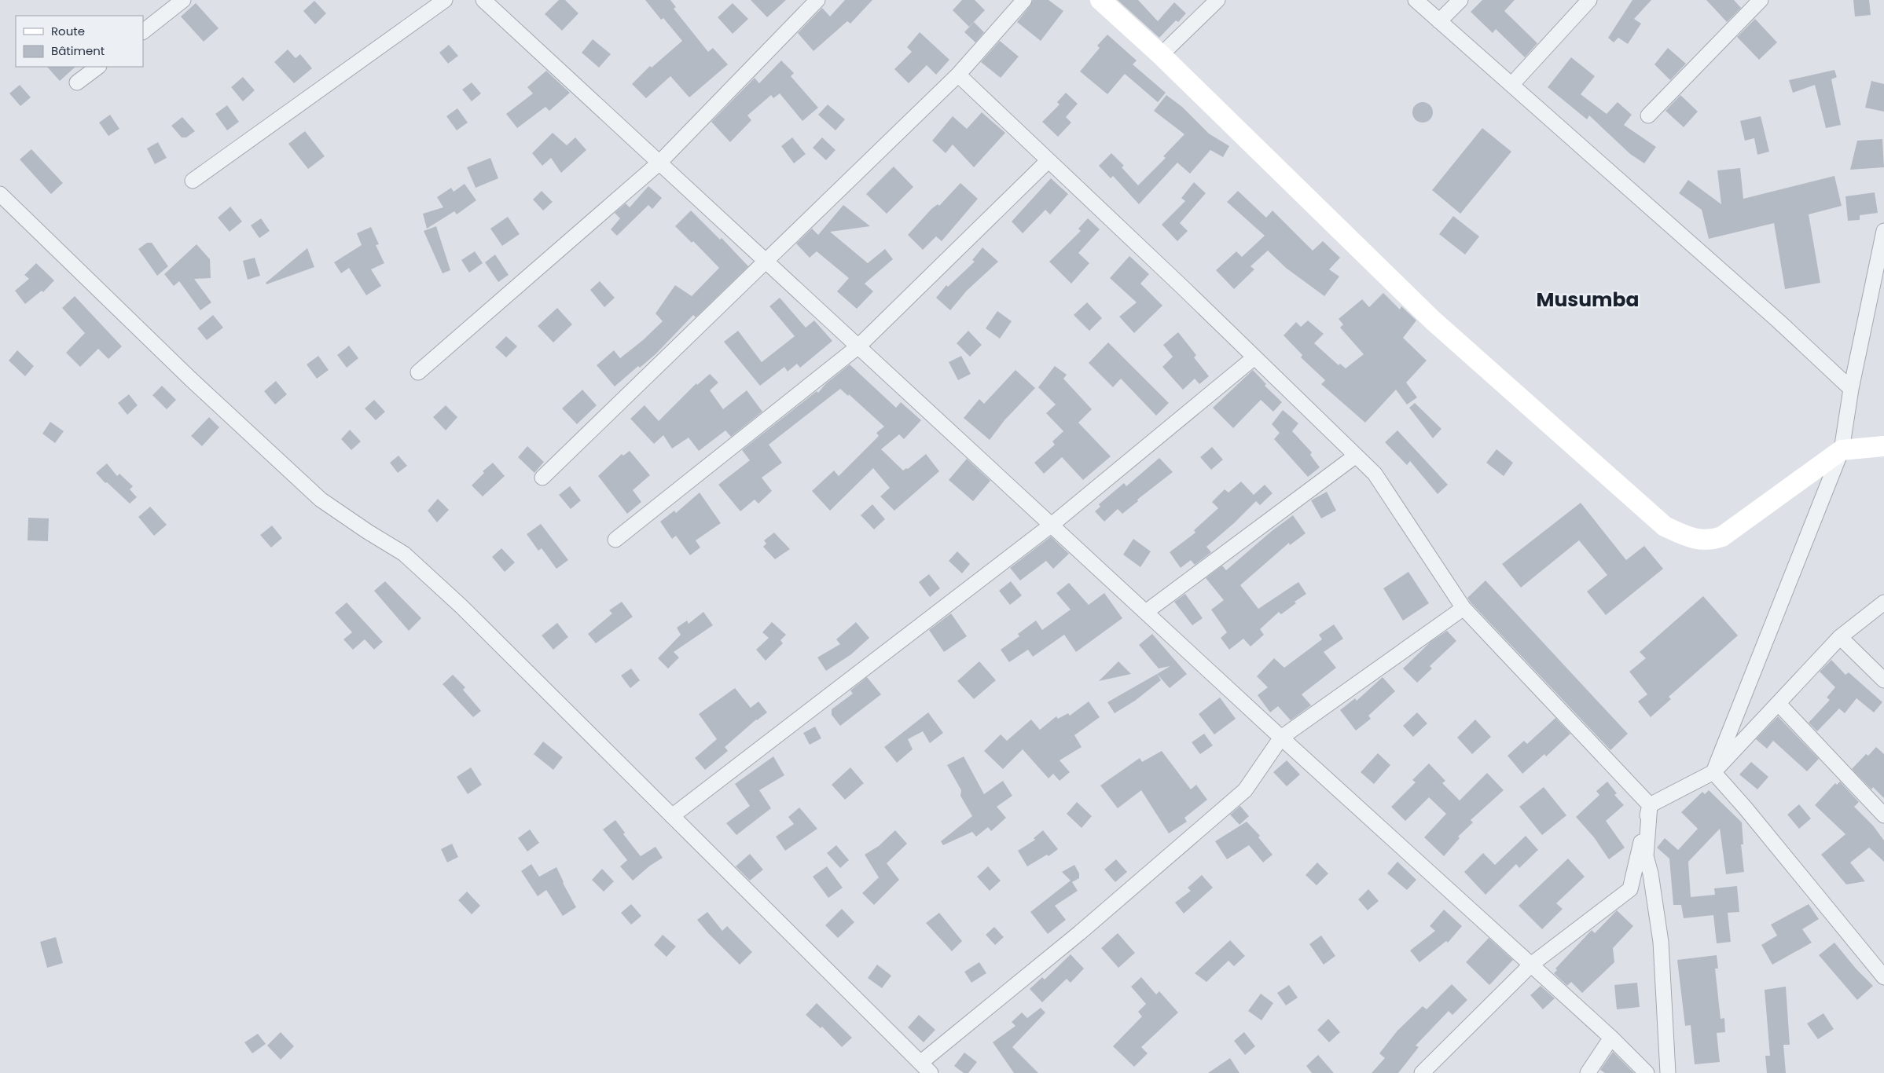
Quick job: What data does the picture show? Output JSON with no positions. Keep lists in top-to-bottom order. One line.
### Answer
{"districts":["Musumba"],"legend":["Route","Bâtiment"]}
